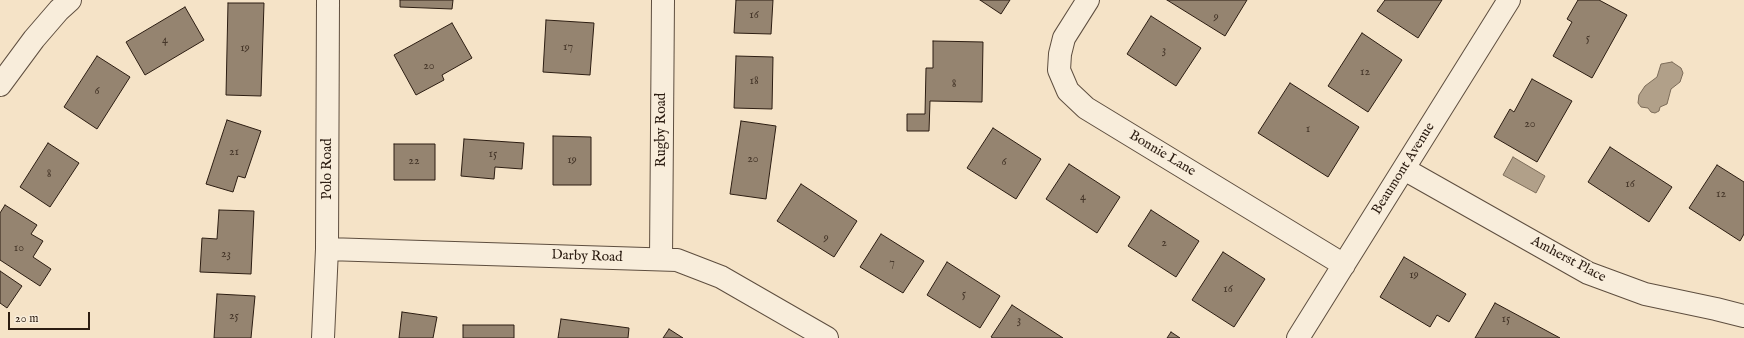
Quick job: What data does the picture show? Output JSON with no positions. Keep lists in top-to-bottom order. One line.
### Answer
{"streets":{"street":["Rugby Road","Bonnie Lane","Polo Road","Beaumont Avenue","Darby Road","Amherst Place"]},"crossings":[["Rugby Road","Darby Road"],["Bonnie Lane","Beaumont Avenue"],["Polo Road","Darby Road"],["Beaumont Avenue","Amherst Place"]],"house_numbers":["16","9","5","4","17","19","3","20","12","18","8","6","20","1","21","15","20","19","22","6","8","16","12","4","9","2","10","23","7","19","16","5","25","15","3"],"scale_bar":"20 m"}
